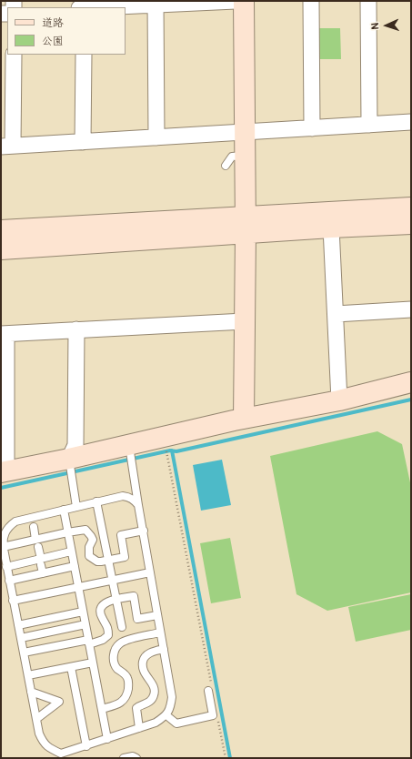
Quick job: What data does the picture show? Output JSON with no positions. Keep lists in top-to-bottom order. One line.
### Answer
{"legend":["道路","公園"],"north":"left"}
